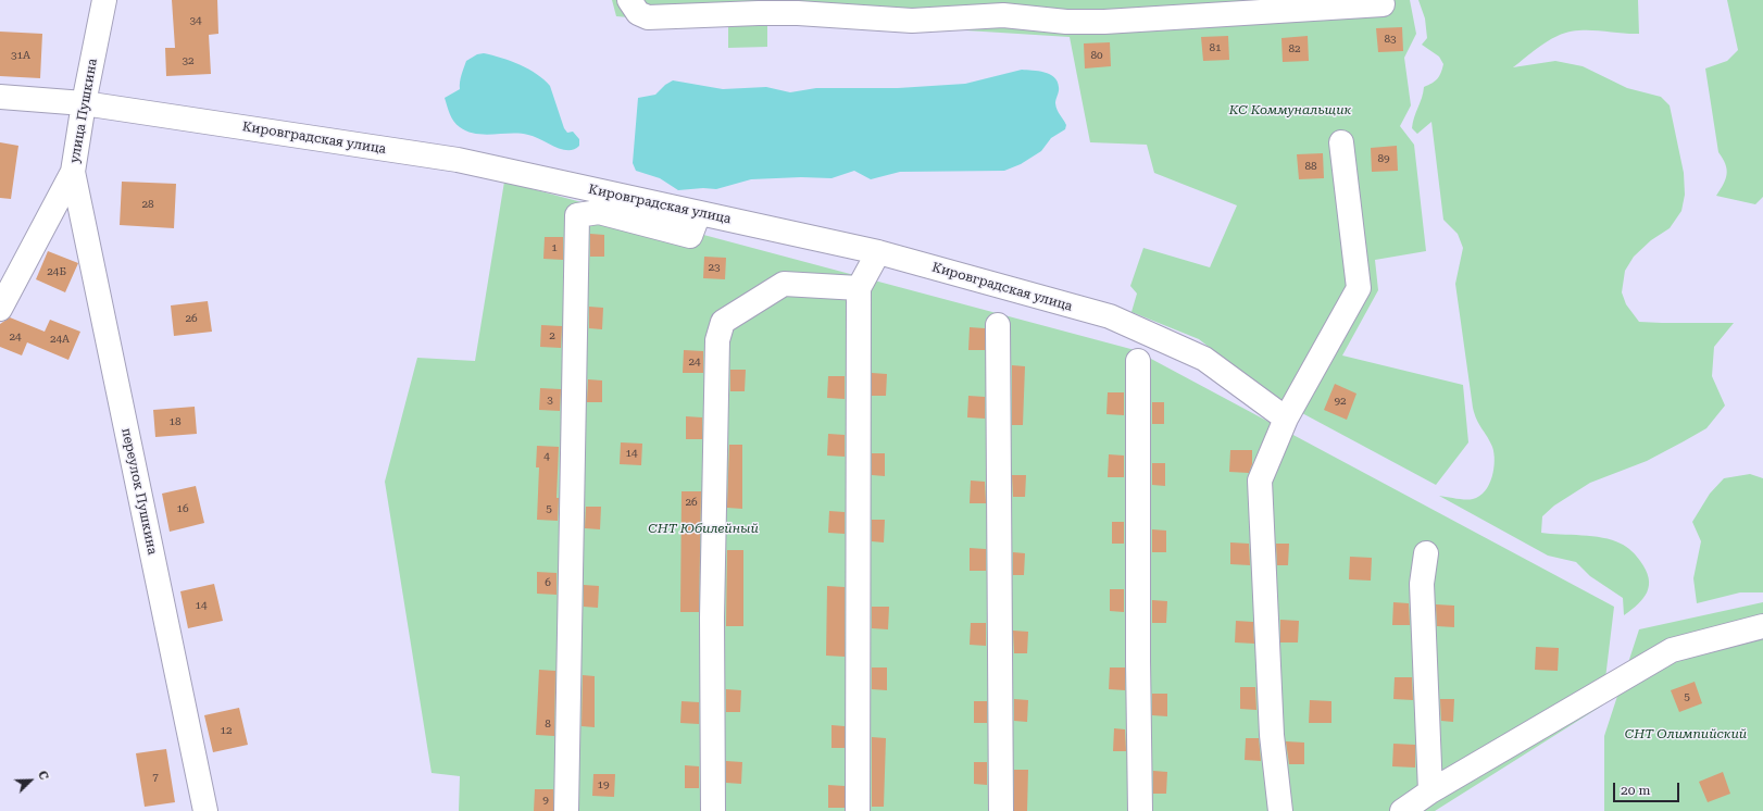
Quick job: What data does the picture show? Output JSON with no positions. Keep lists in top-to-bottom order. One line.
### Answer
{"streets":{"street":["улица Пушкина","Кировградская улица","переулок Пушкина"]},"crossings":[["улица Пушкина","Кировградская улица"],["улица Пушкина","переулок Пушкина"]],"parks":["КС Коммунальщик","СНТ Юбилейный","СНТ Олимпийский"],"house_numbers":["34","83","81","82","31А","80","32","89","88","28","1","23","24Б","26","2","24","24А","24","3","92","18","14","4","26","16","5","6","14","5","8","12","7","19","9"],"scale_bar":"20 m","north":"top right"}
